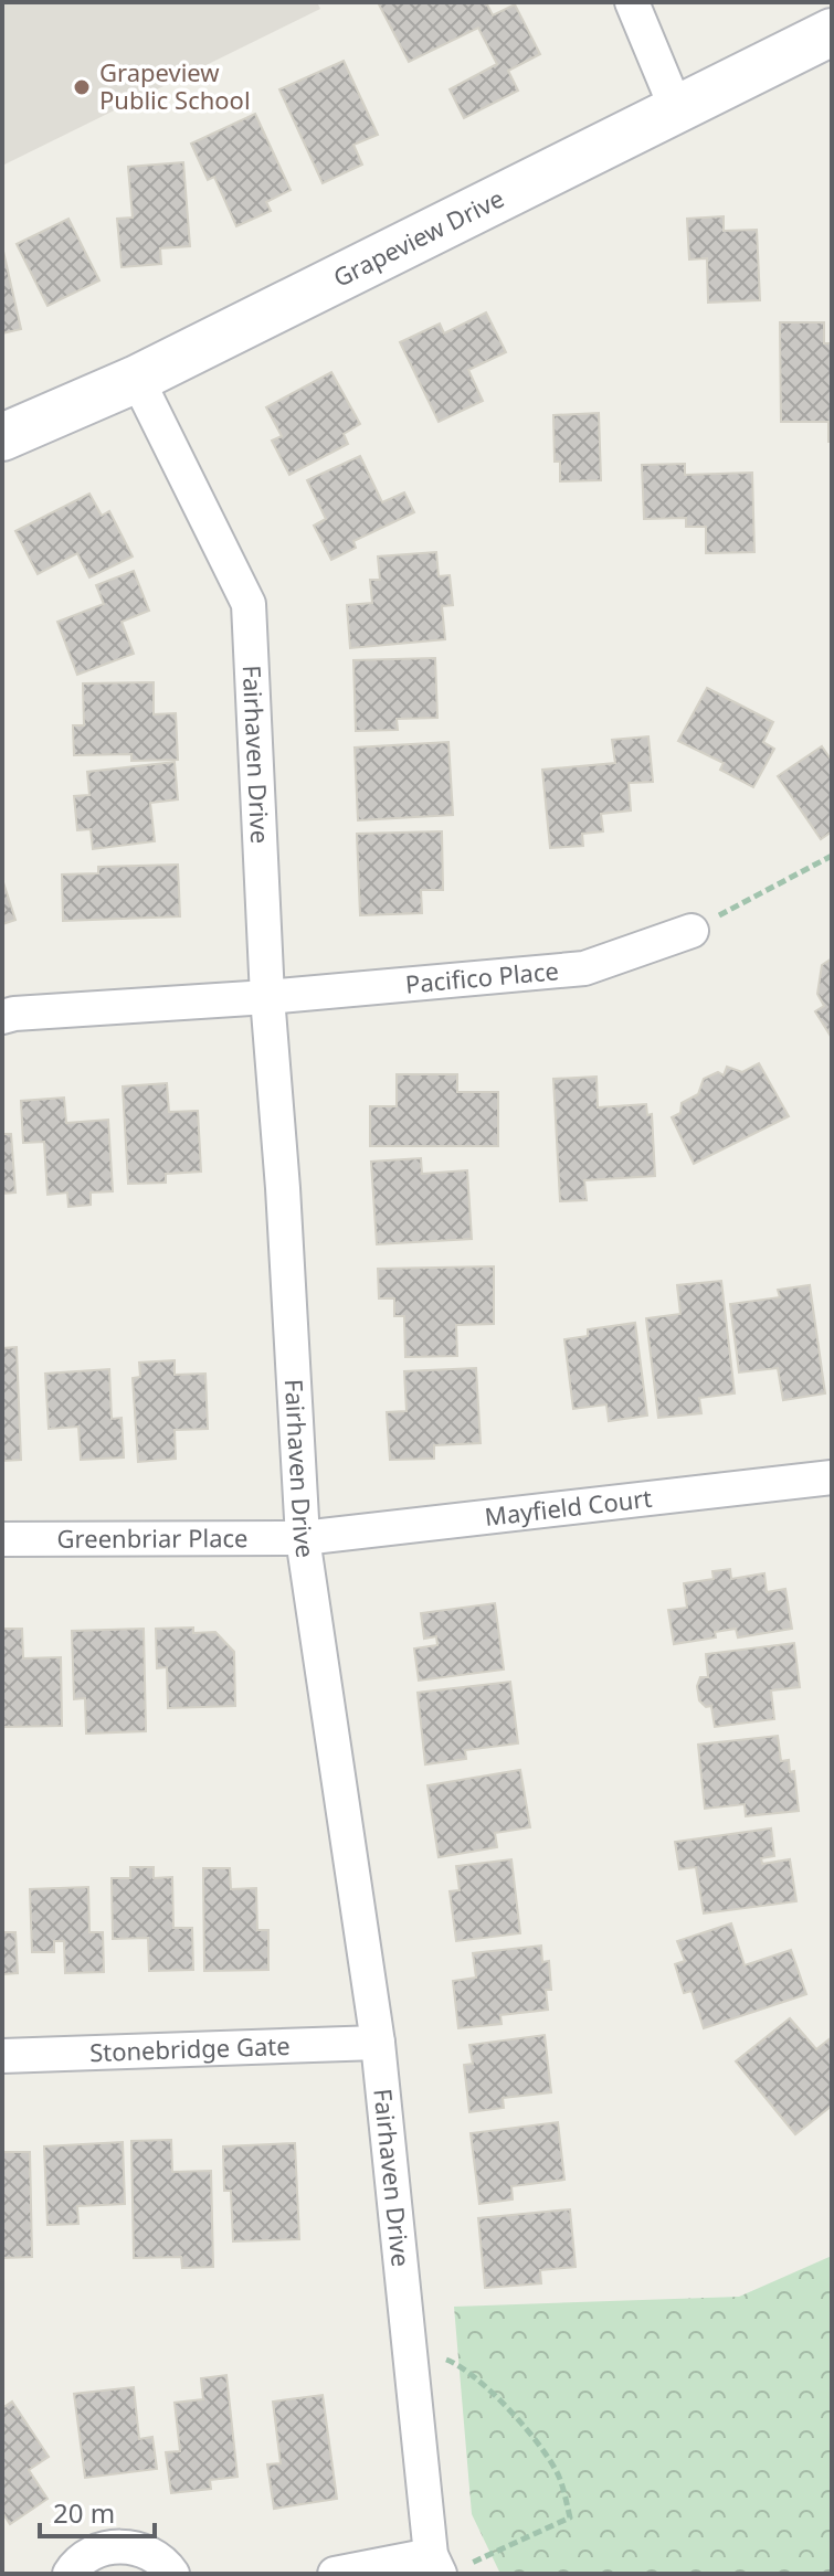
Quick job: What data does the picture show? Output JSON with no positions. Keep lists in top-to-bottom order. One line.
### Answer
{"streets":{"street":["Grapeview Drive","Fairhaven Drive","Pacifico Place","Mayfield Court","Greenbriar Place","Stonebridge Gate"]},"crossings":[["Grapeview Drive","Fairhaven Drive"],["Fairhaven Drive","Pacifico Place"],["Fairhaven Drive","Mayfield Court"],["Fairhaven Drive","Greenbriar Place"],["Fairhaven Drive","Stonebridge Gate"],["Mayfield Court","Greenbriar Place"]],"places":["Grapeview Public School"],"scale_bar":"20 m"}
